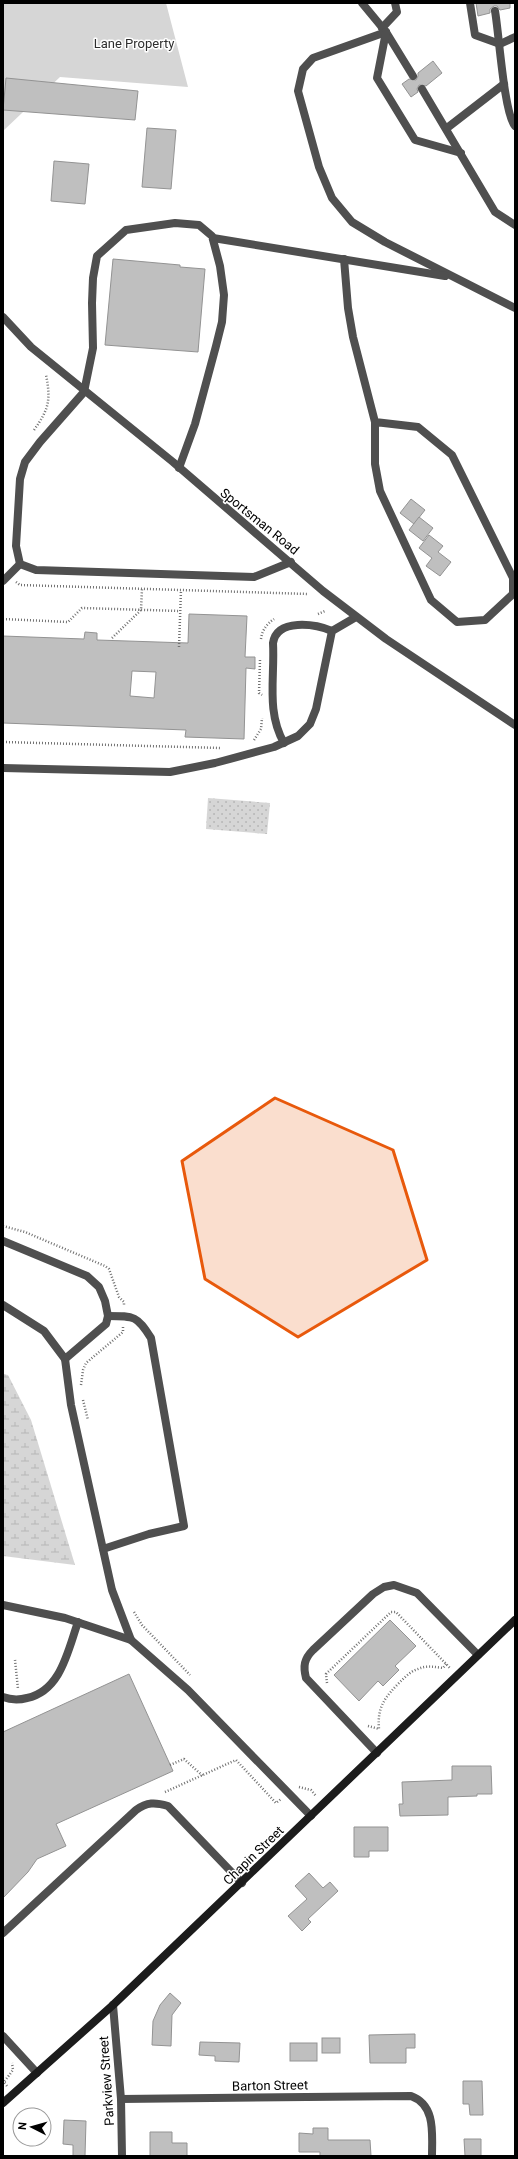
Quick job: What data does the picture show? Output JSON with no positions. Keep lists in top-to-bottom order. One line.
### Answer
{"streets":{"main road":["Chapin Street"],"street":["Sportsman Road","Parkview Street","Barton Street"]},"crossings":[["Chapin Street","Parkview Street"],["Parkview Street","Barton Street"]],"parks":["Lane Property"],"north":"left"}
